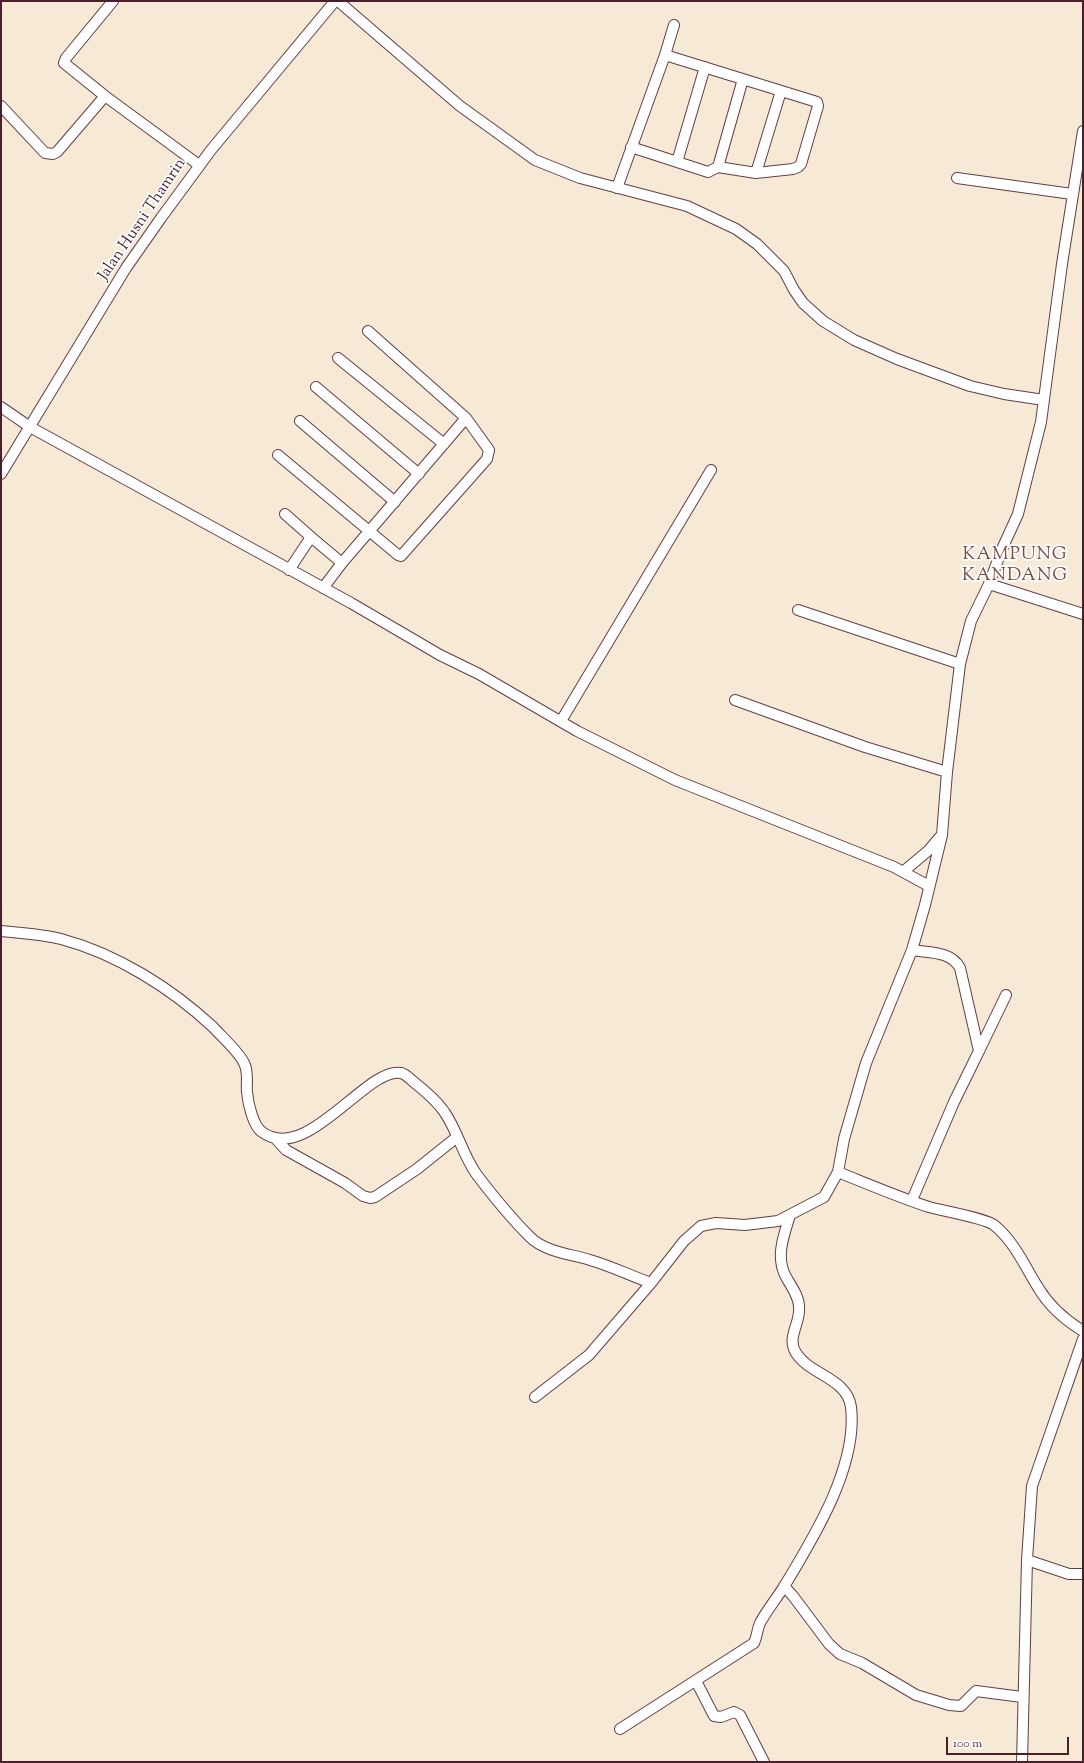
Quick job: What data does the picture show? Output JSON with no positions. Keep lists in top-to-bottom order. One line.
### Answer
{"streets":{"street":["Jalan Husni Thamrin"]},"districts":["KAMPUNG KANDANG"],"scale_bar":"100 m"}
